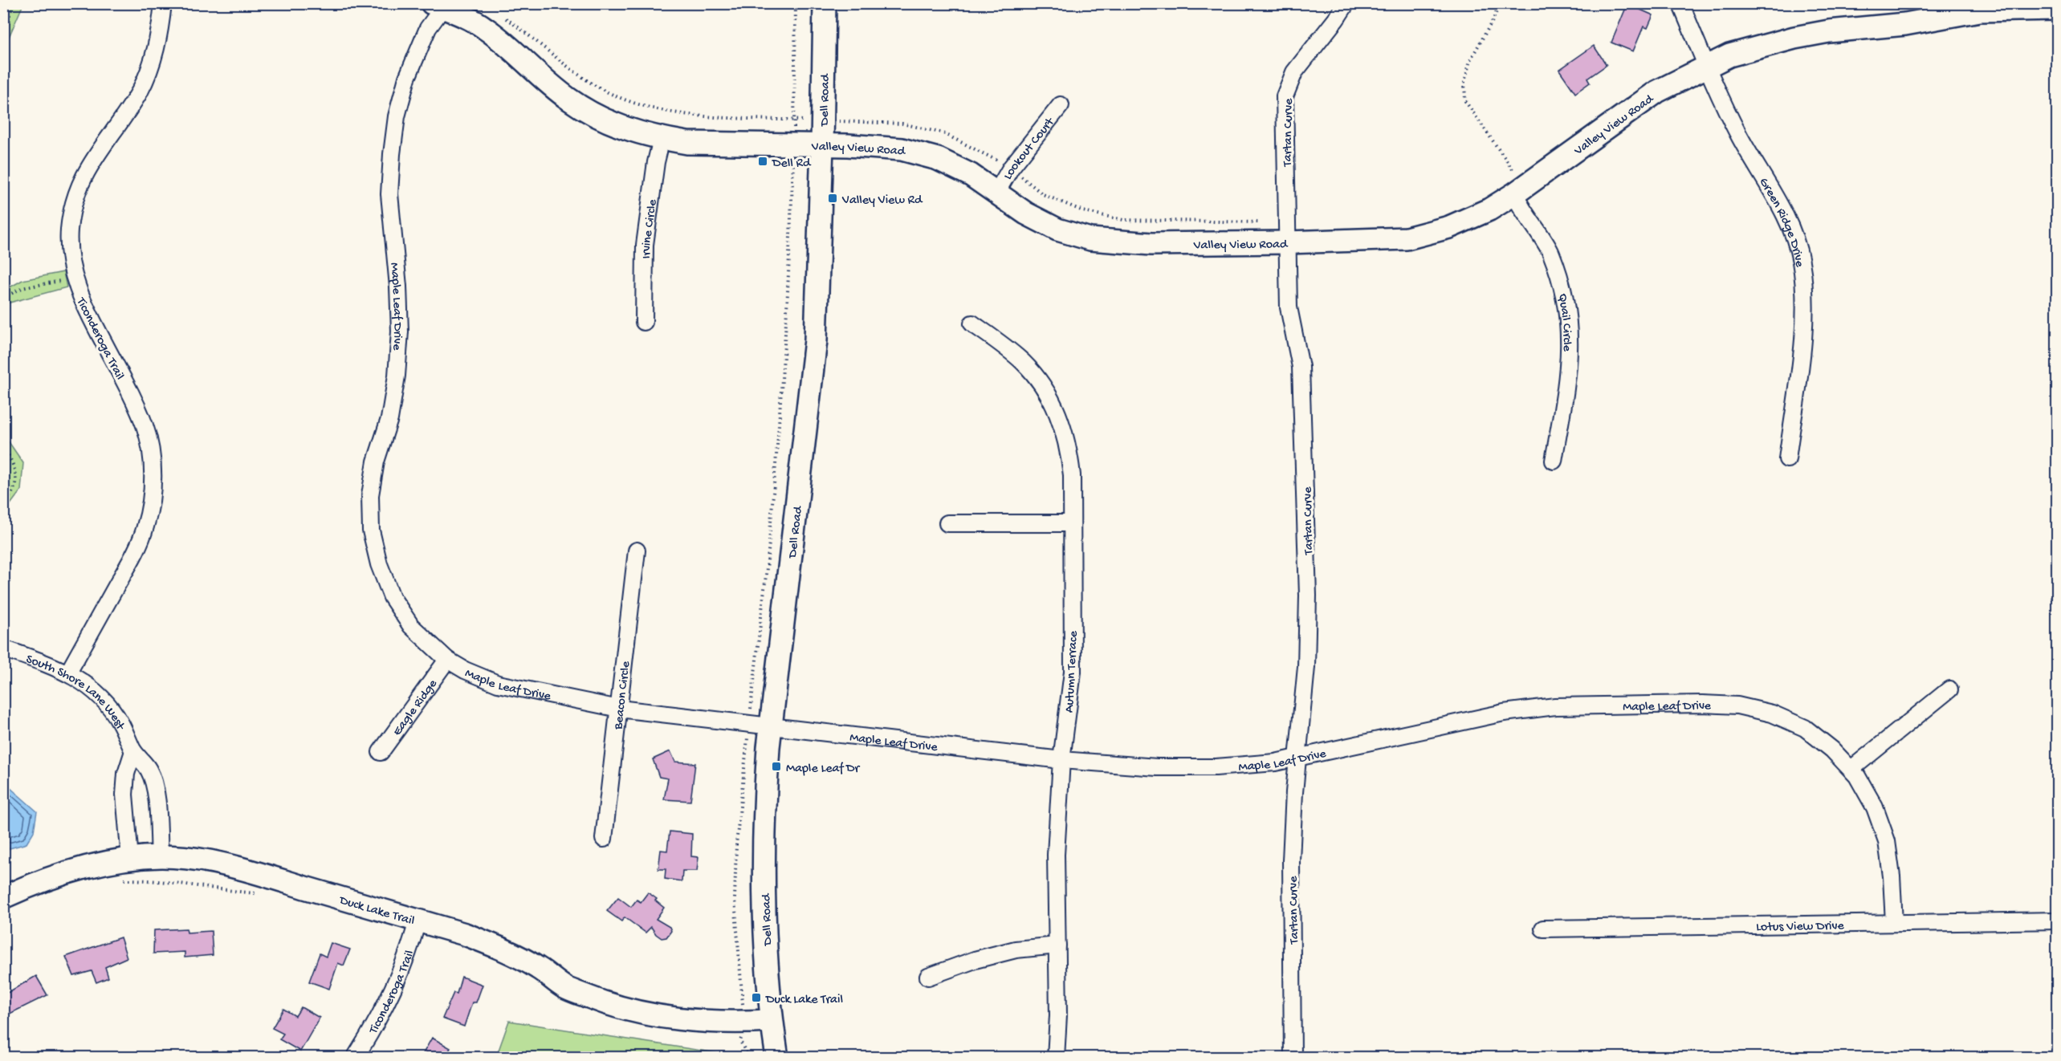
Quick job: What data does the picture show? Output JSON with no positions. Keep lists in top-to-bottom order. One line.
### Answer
{"streets":{"street":["Dell Road","Valley View Road","Tartan Curve","Lookout Court","Green Ridge Drive","Irvine Circle","Maple Leaf Drive","Quail Circle","Ticonderoga Trail","Autumn Terrace","South Shore Lane West","Beacon Circle","Eagle Ridge","Duck Lake Trail","Lotus View Drive"]},"crossings":[["Dell Road","Valley View Road"],["Dell Road","Maple Leaf Drive"],["Dell Road","Duck Lake Trail"],["Valley View Road","Tartan Curve"],["Valley View Road","Lookout Court"],["Valley View Road","Green Ridge Drive"],["Valley View Road","Irvine Circle"],["Valley View Road","Maple Leaf Drive"],["Valley View Road","Quail Circle"],["Tartan Curve","Maple Leaf Drive"],["Maple Leaf Drive","Autumn Terrace"],["Maple Leaf Drive","Beacon Circle"],["Maple Leaf Drive","Eagle Ridge"],["Maple Leaf Drive","Lotus View Drive"],["Ticonderoga Trail","South Shore Lane West"],["Ticonderoga Trail","Duck Lake Trail"],["South Shore Lane West","Duck Lake Trail"]],"places":{"transit":["Dell Rd","Valley View Rd","Maple Leaf Dr","Duck Lake Trail"]}}
